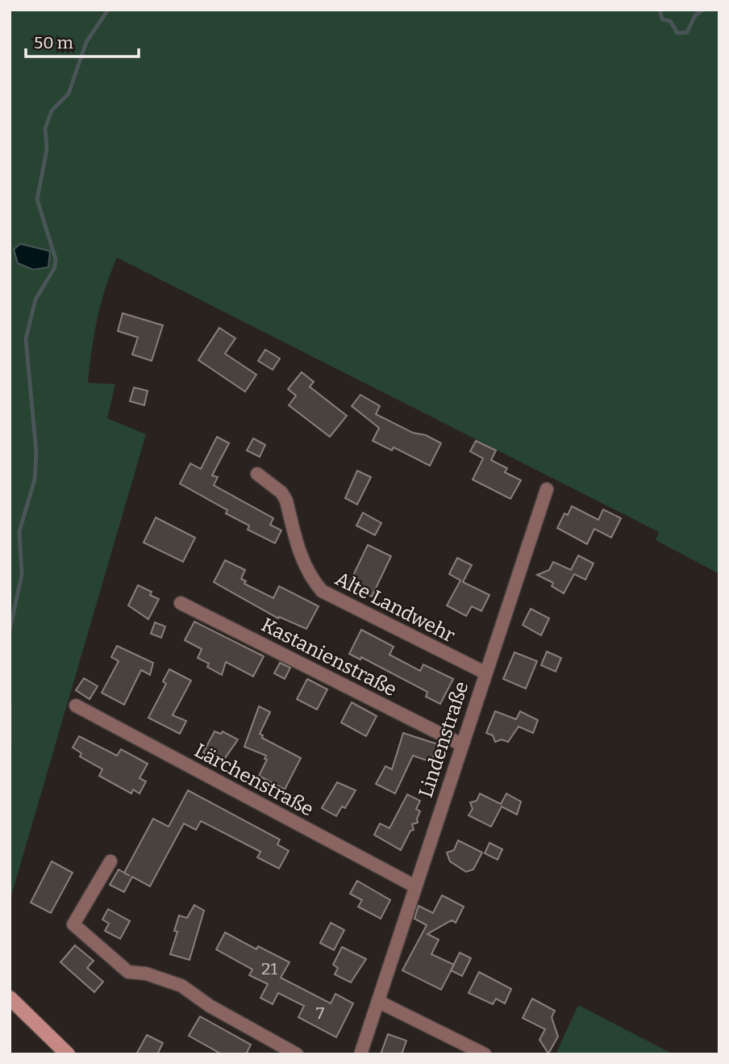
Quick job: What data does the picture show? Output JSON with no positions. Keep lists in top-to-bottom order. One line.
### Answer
{"streets":{"street":["Alte Landwehr","Kastanienstraße","Lindenstraße","Lärchenstraße"]},"crossings":[["Alte Landwehr","Lindenstraße"],["Kastanienstraße","Lindenstraße"],["Lindenstraße","Lärchenstraße"]],"house_numbers":["21","7"],"scale_bar":"50 m"}
